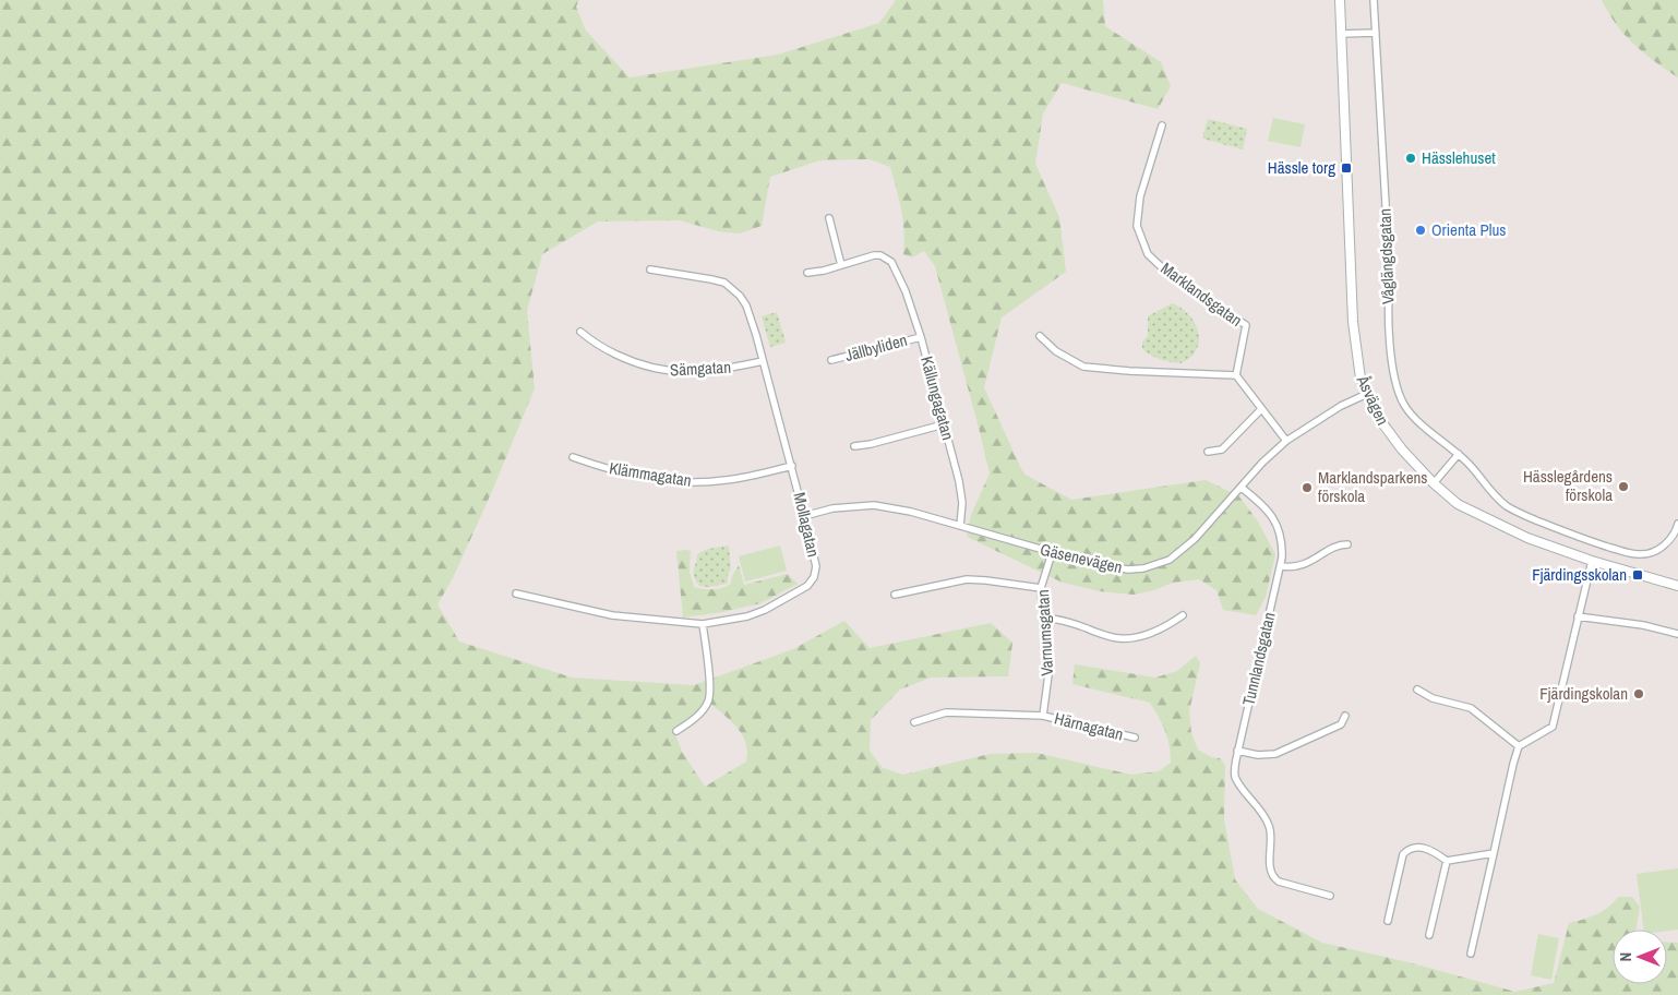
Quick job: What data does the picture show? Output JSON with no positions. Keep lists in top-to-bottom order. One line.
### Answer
{"streets":{"street":["Våglängdsgatan","Marklandsgatan","Jällbyliden","Sämgatan","Källungagatan","Åsvägen","Klämmagatan","Mollagatan","Gäsenevägen","Varnumsgatan","Tunnlandsgatan","Härnagatan"]},"crossings":[["Jällbyliden","Källungagatan"],["Sämgatan","Mollagatan"],["Källungagatan","Gäsenevägen"],["Åsvägen","Gäsenevägen"],["Klämmagatan","Mollagatan"],["Mollagatan","Gäsenevägen"],["Gäsenevägen","Varnumsgatan"],["Gäsenevägen","Tunnlandsgatan"],["Varnumsgatan","Härnagatan"]],"places":{"other":["Hässlehuset","Orienta Plus","Hässlegårdens förskola","Marklandsparkens förskola","Fjärdingskolan"],"transit":["Hässle torg","Fjärdingsskolan"]},"north":"left"}
